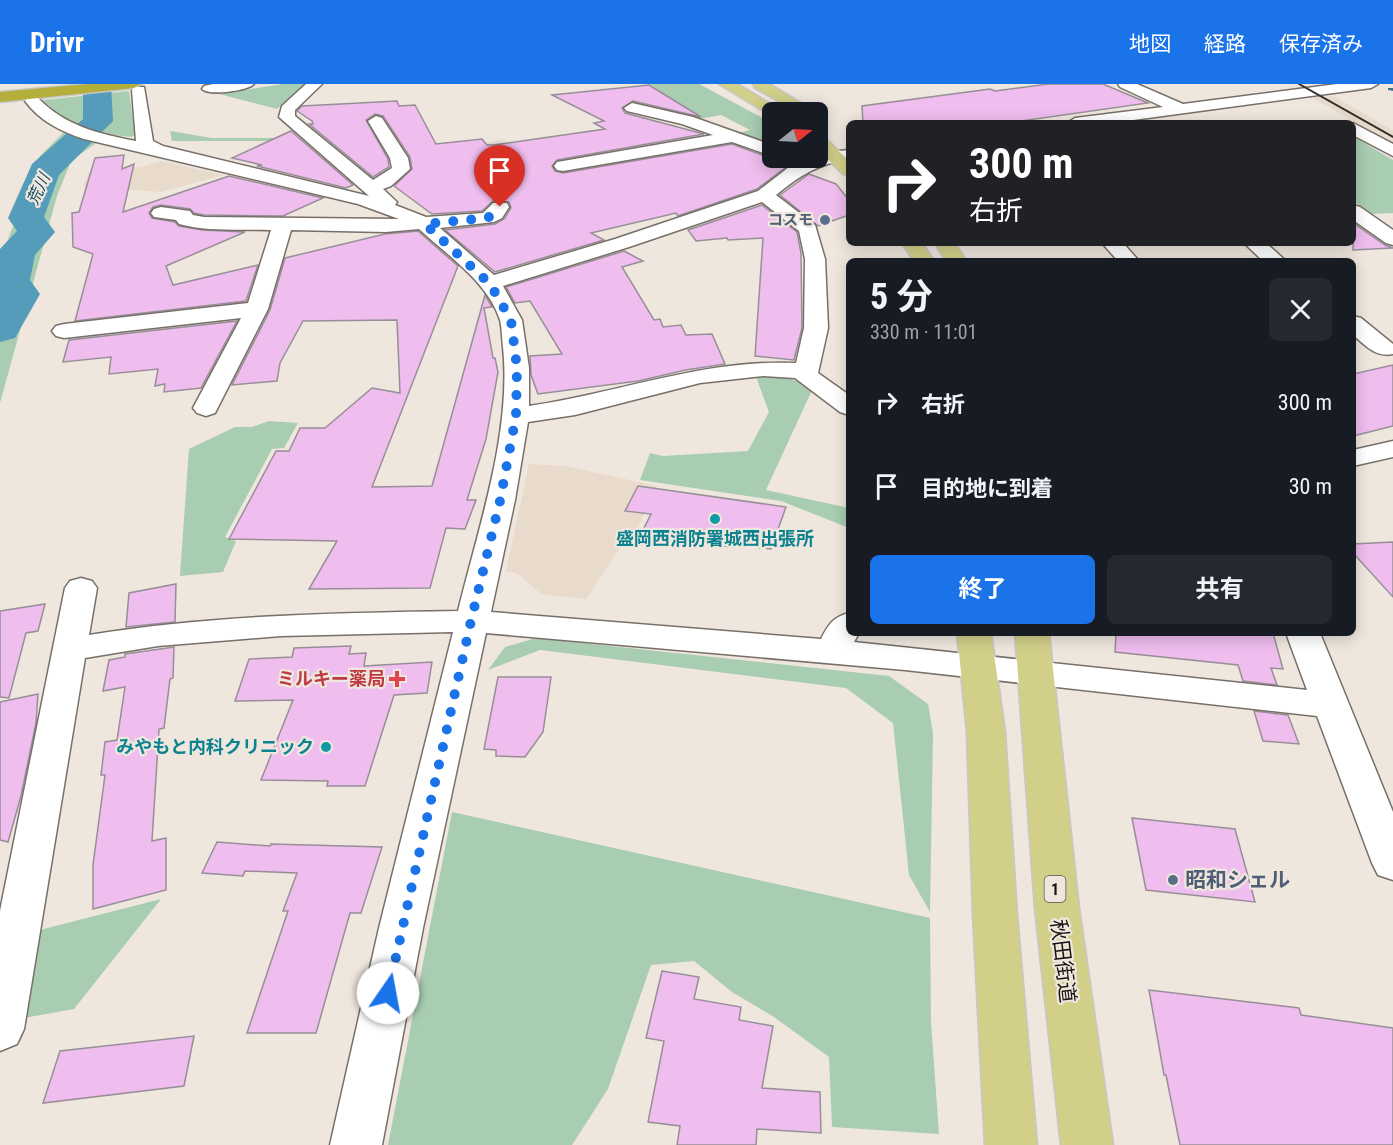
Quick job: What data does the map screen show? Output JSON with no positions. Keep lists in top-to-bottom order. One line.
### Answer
{"streets":{"main road":["1","秋田街道"]},"water":["荒川"],"places":{"other":["コスモ","盛岡西消防署城西出張所","みやもと内科クリニック","昭和シェル"],"health":["ミルキー薬局"]},"north":"right","page":{"header":"Drivr","nav":["地図","経路","保存済み"],"turn":["300 m","右折"],"heading":["5 分","330 m · 11:01"],"list":[{"name":"右折","value":"300 m"},{"name":"目的地に到着","value":"30 m"}],"buttons":["終了","共有"]}}
